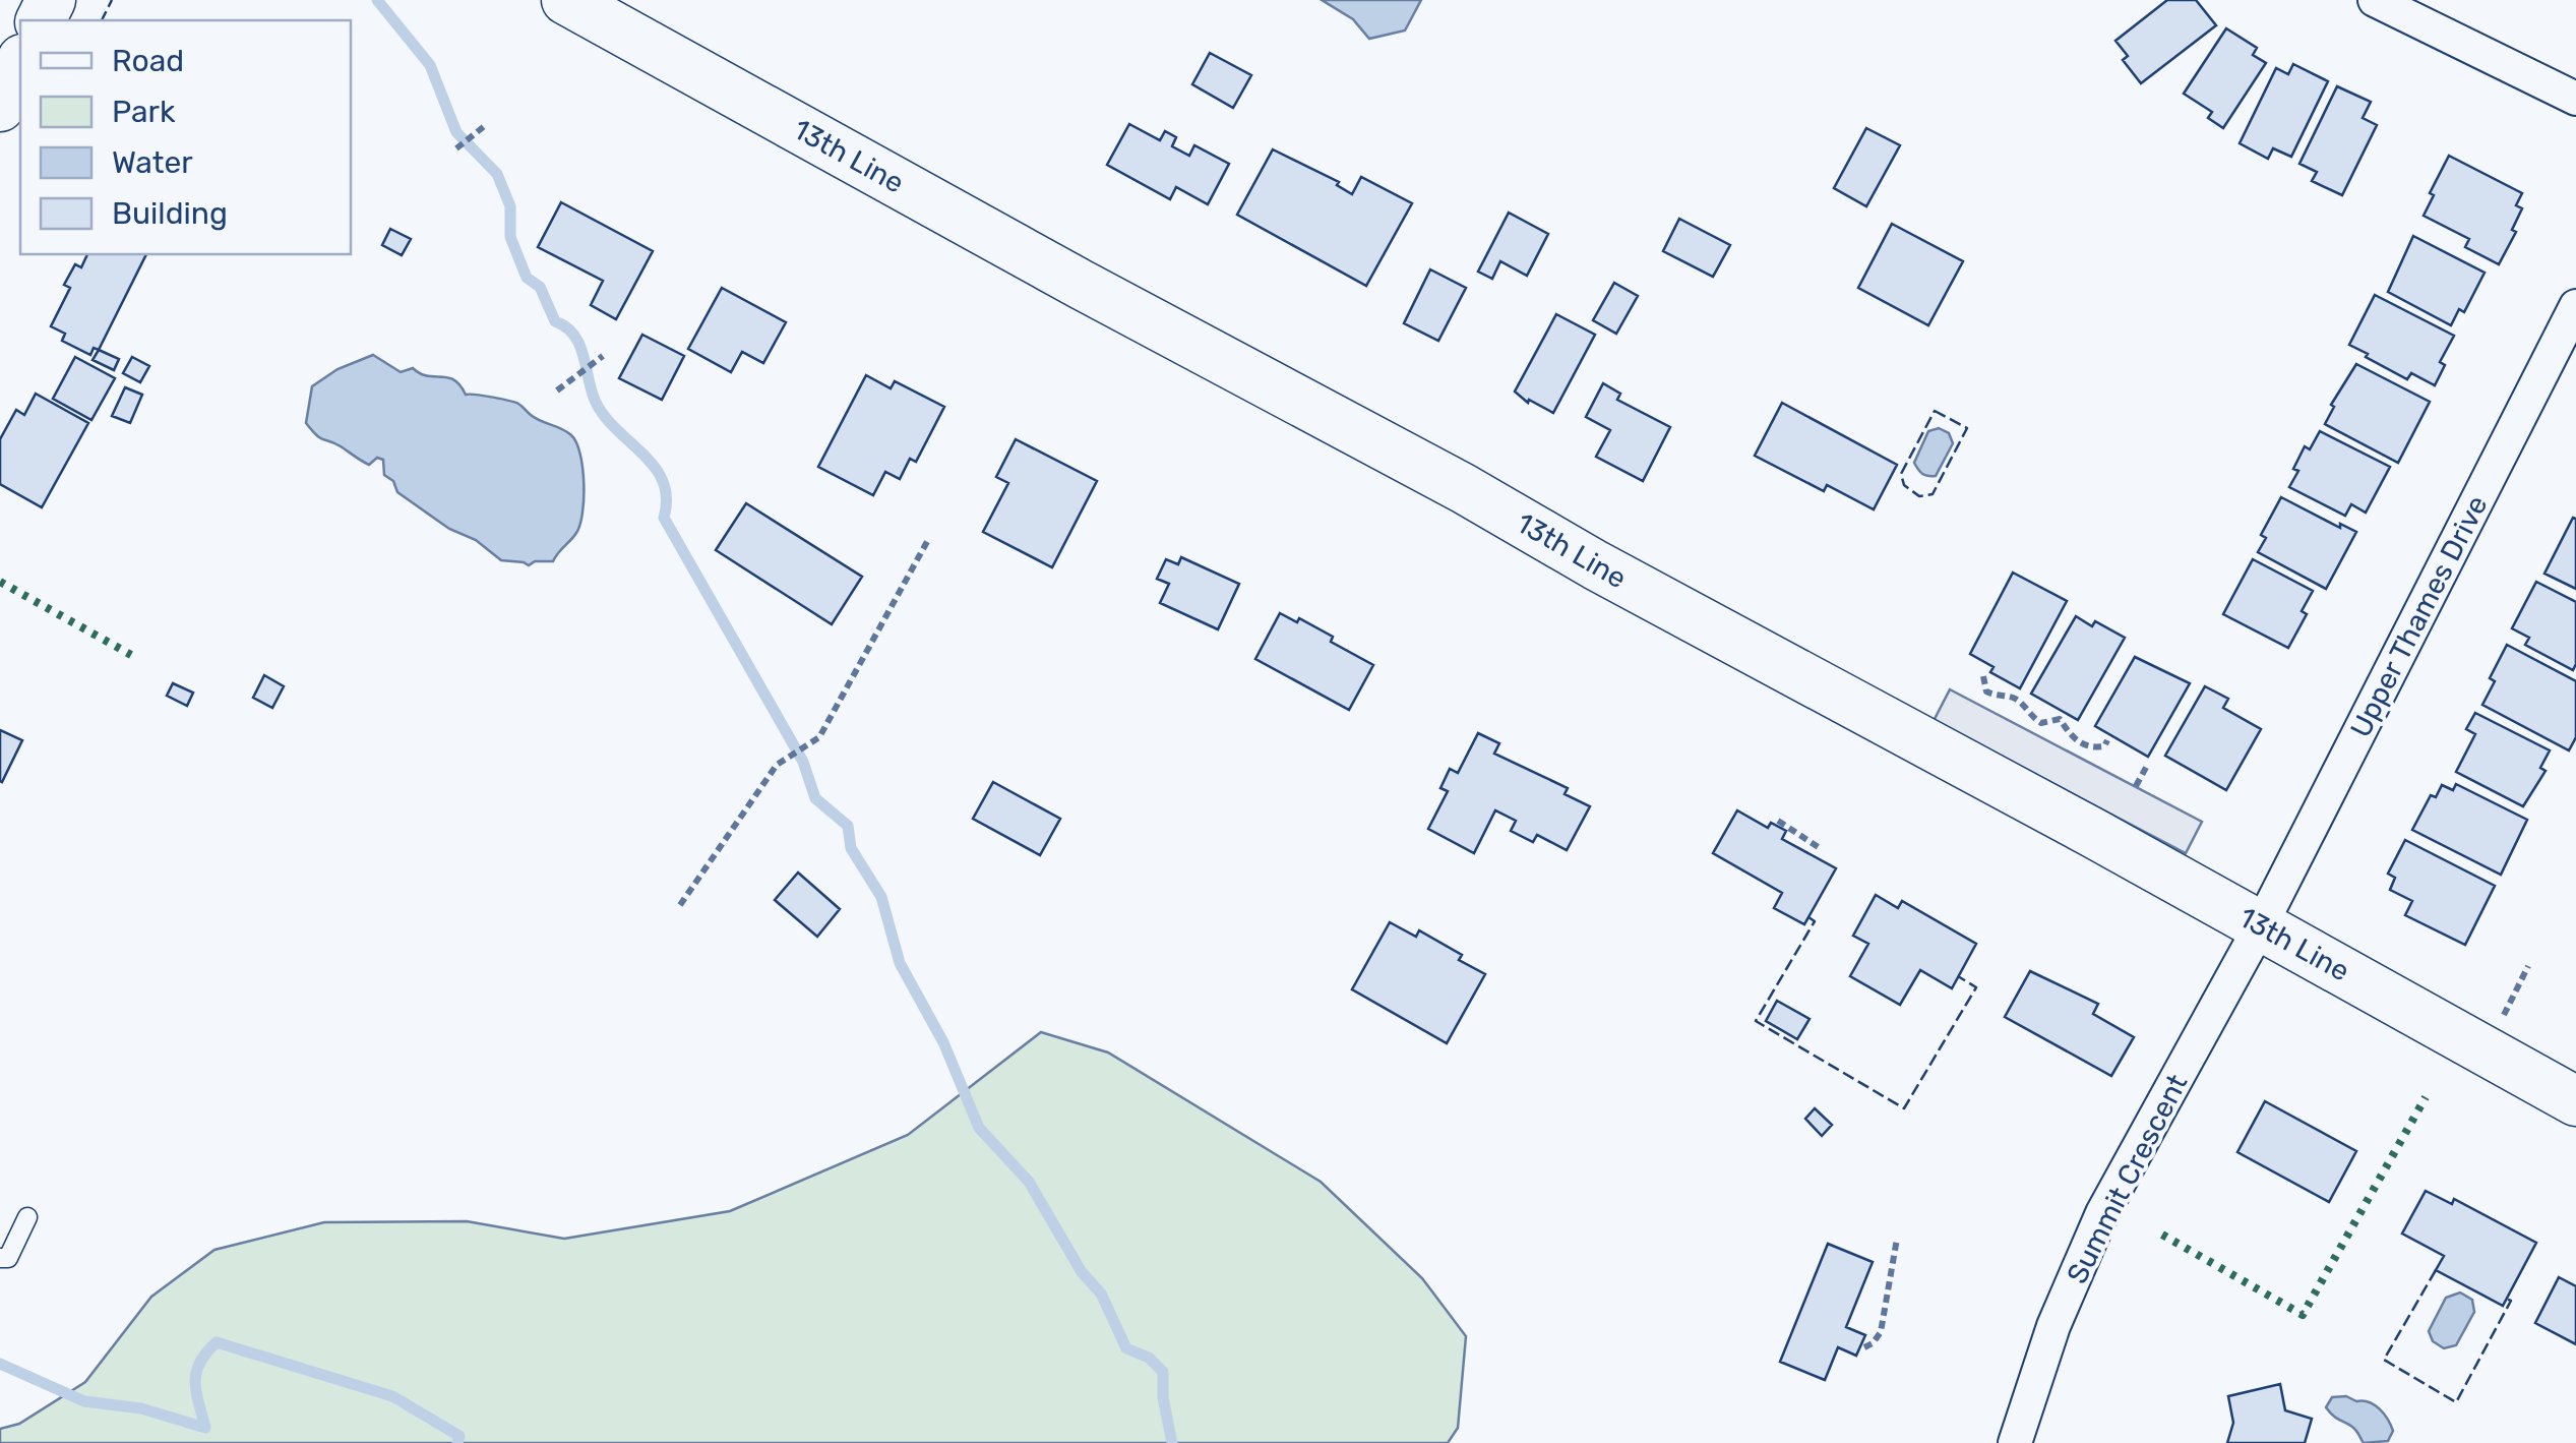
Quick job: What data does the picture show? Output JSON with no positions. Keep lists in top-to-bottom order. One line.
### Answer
{"streets":{"main road":["13th Line"],"street":["Upper Thames Drive","Summit Crescent"]},"crossings":[["13th Line","Upper Thames Drive"],["13th Line","Summit Crescent"],["Upper Thames Drive","Summit Crescent"]],"legend":["Road","Park","Water","Building"]}
